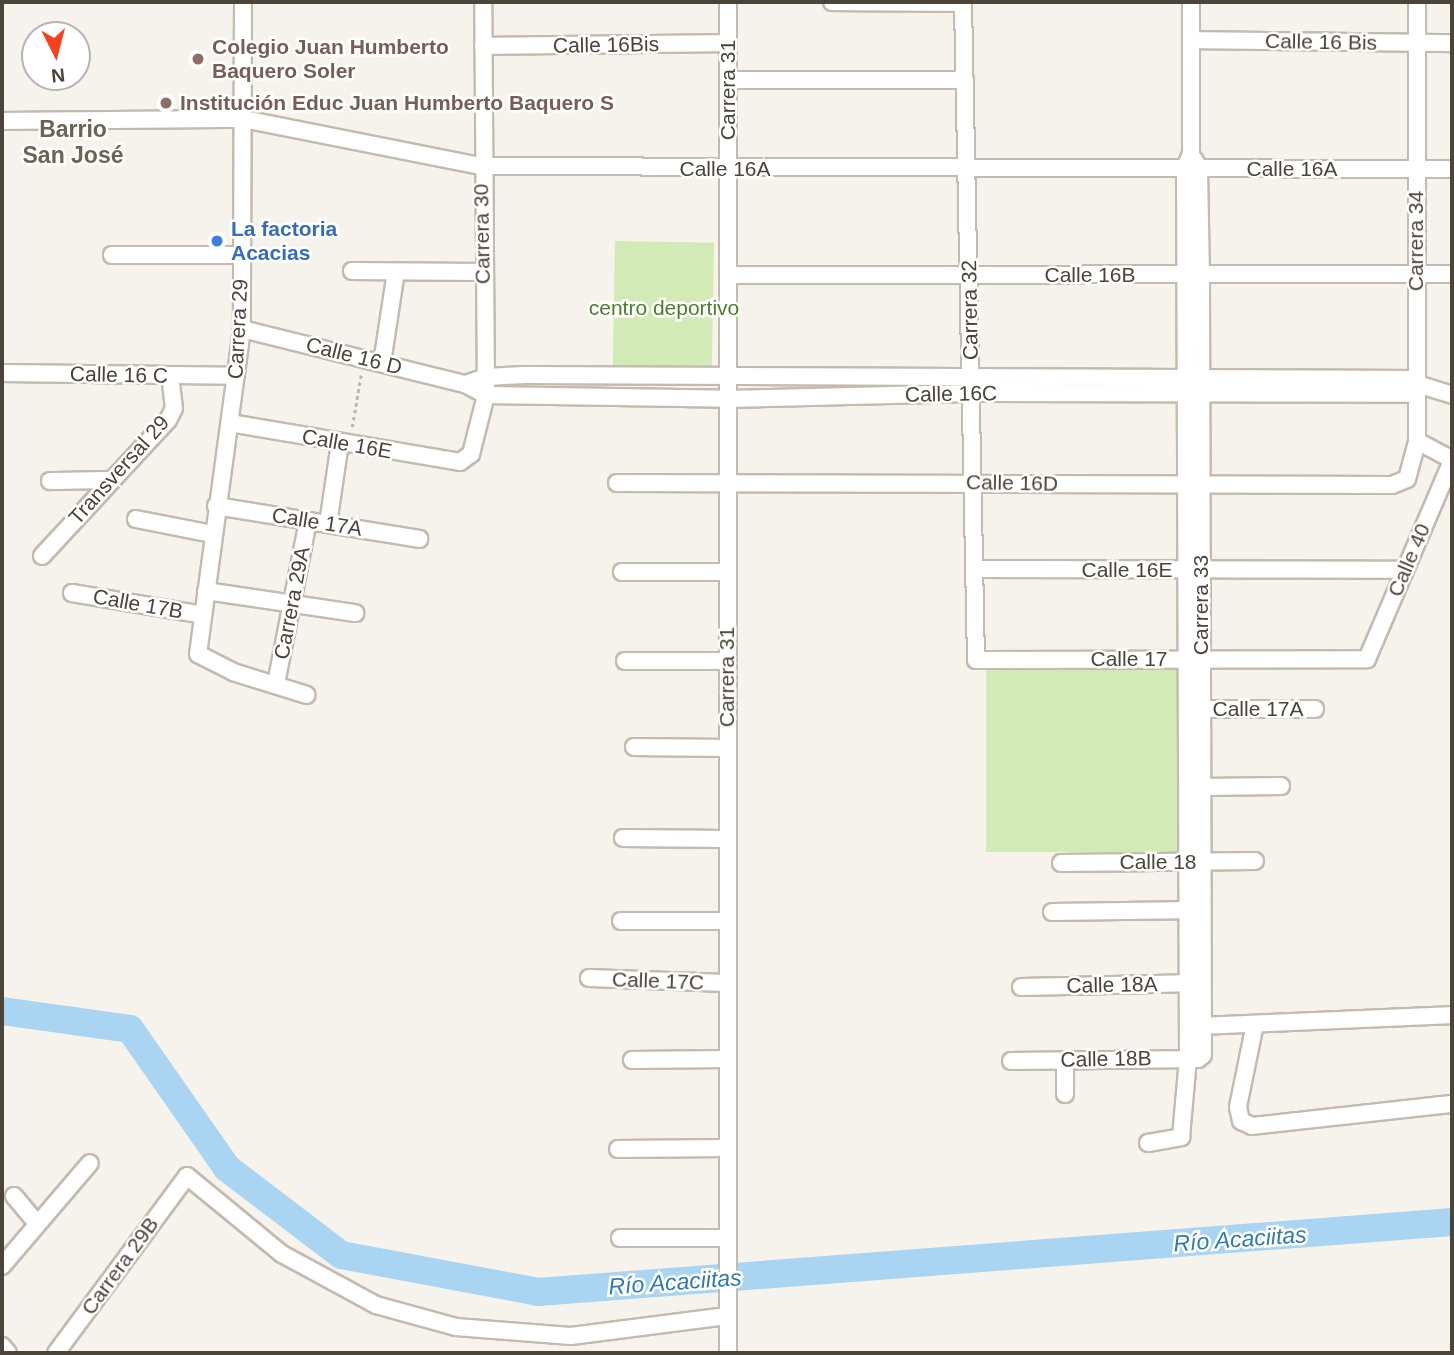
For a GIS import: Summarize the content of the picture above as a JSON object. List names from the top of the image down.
{
  "streets": {
    "street": [
      "Calle 16 Bis",
      "Calle 16Bis",
      "Carrera 31",
      "Calle 16A",
      "Carrera 30",
      "Carrera 34",
      "Calle 16B",
      "Carrera 32",
      "Carrera 29",
      "Calle 16 D",
      "Calle 16 C",
      "Calle 16C",
      "Calle 16E",
      "Transversal 29",
      "Calle 16D",
      "Calle 17A",
      "Calle 40",
      "Carrera 29A",
      "Calle 17B",
      "Carrera 33",
      "Calle 17",
      "Calle 18",
      "Calle 17C",
      "Calle 18A",
      "Calle 18B",
      "Carrera 29B"
    ]
  },
  "crossings": [
    ["Calle 16 Bis", "Carrera 34"],
    ["Calle 16 Bis", "Carrera 33"],
    ["Calle 16Bis", "Carrera 31"],
    ["Calle 16Bis", "Carrera 30"],
    ["Carrera 31", "Calle 16A"],
    ["Carrera 31", "Calle 16B"],
    ["Carrera 31", "Calle 16C"],
    ["Carrera 31", "Calle 16D"],
    ["Carrera 31", "Calle 17C"],
    ["Carrera 31", "Carrera 29B"],
    ["Calle 16A", "Carrera 30"],
    ["Calle 16A", "Carrera 34"],
    ["Calle 16A", "Carrera 32"],
    ["Calle 16A", "Carrera 29"],
    ["Calle 16A", "Carrera 33"],
    ["Carrera 30", "Calle 16 D"],
    ["Carrera 30", "Calle 16C"],
    ["Carrera 30", "Calle 16E"],
    ["Carrera 34", "Calle 16B"],
    ["Carrera 34", "Calle 16C"],
    ["Carrera 34", "Calle 16D"],
    ["Calle 16B", "Carrera 32"],
    ["Calle 16B", "Carrera 33"],
    ["Carrera 32", "Calle 16C"],
    ["Carrera 32", "Calle 16E"],
    ["Carrera 32", "Calle 16D"],
    ["Carrera 32", "Calle 17"],
    ["Carrera 29", "Calle 16 D"],
    ["Carrera 29", "Calle 16 C"],
    ["Carrera 29", "Calle 16E"],
    ["Carrera 29", "Calle 17A"],
    ["Carrera 29", "Carrera 29A"],
    ["Carrera 29", "Calle 17B"],
    ["Calle 16 D", "Calle 16C"],
    ["Calle 16 C", "Transversal 29"],
    ["Calle 16C", "Carrera 33"],
    ["Calle 16E", "Calle 40"],
    ["Calle 16E", "Carrera 29A"],
    ["Calle 16E", "Carrera 33"],
    ["Calle 16D", "Carrera 33"],
    ["Calle 17A", "Carrera 29A"],
    ["Calle 17A", "Carrera 33"],
    ["Calle 40", "Calle 17"],
    ["Carrera 29A", "Calle 17B"],
    ["Carrera 33", "Calle 17"],
    ["Carrera 33", "Calle 18"],
    ["Carrera 33", "Calle 18A"],
    ["Carrera 33", "Calle 18B"]
  ],
  "districts": ["Barrio San José"],
  "water": ["Río Acaciitas"],
  "parks": ["centro deportivo"],
  "places": ["Colegio Juan Humberto Baquero Soler", "Institución Educ Juan Humberto Baquero S", "La factoria Acacias"],
  "north": "bottom"
}
